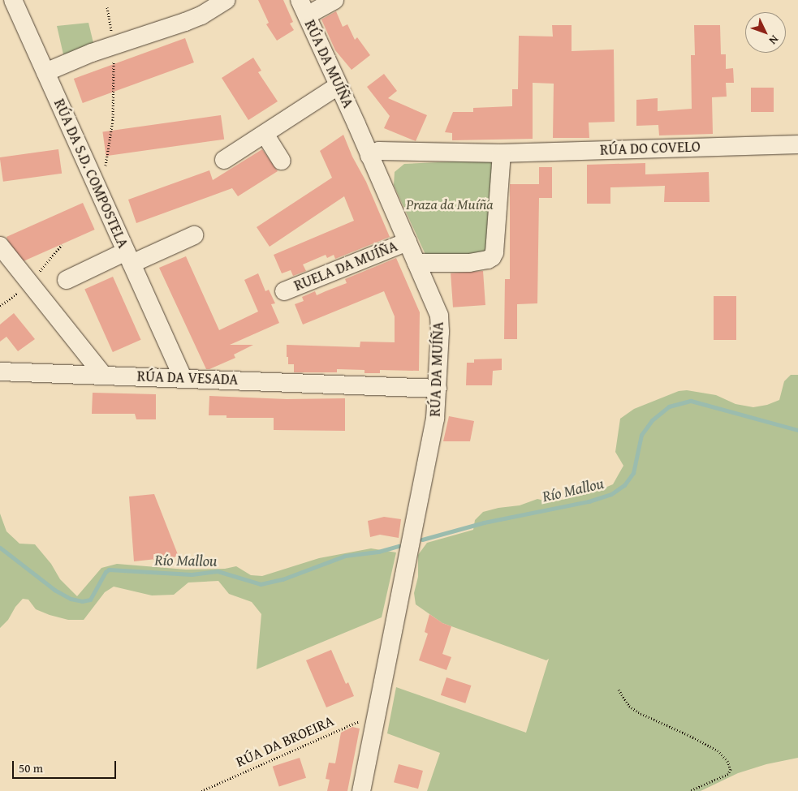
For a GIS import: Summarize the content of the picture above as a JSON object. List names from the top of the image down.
{
  "streets": {
    "street": [
      "RÚA DA MUÍÑA",
      "RÚA DO COVELO",
      "RÚA DA S.D. COMPOSTELA",
      "RUELA DA MUÍÑA",
      "RÚA DA VESADA"
    ],
    "path": ["RÚA DA BROEIRA"]
  },
  "crossings": [
    ["RÚA DA MUÍÑA", "RÚA DO COVELO"],
    ["RÚA DA MUÍÑA", "RUELA DA MUÍÑA"],
    ["RÚA DA MUÍÑA", "RÚA DA VESADA"],
    ["RÚA DA MUÍÑA", "RÚA DA BROEIRA"],
    ["RÚA DA S.D. COMPOSTELA", "RÚA DA VESADA"]
  ],
  "water": ["Río Mallou"],
  "parks": ["Praza da Muíña"],
  "scale_bar": "50 m",
  "north": "bottom right"
}
